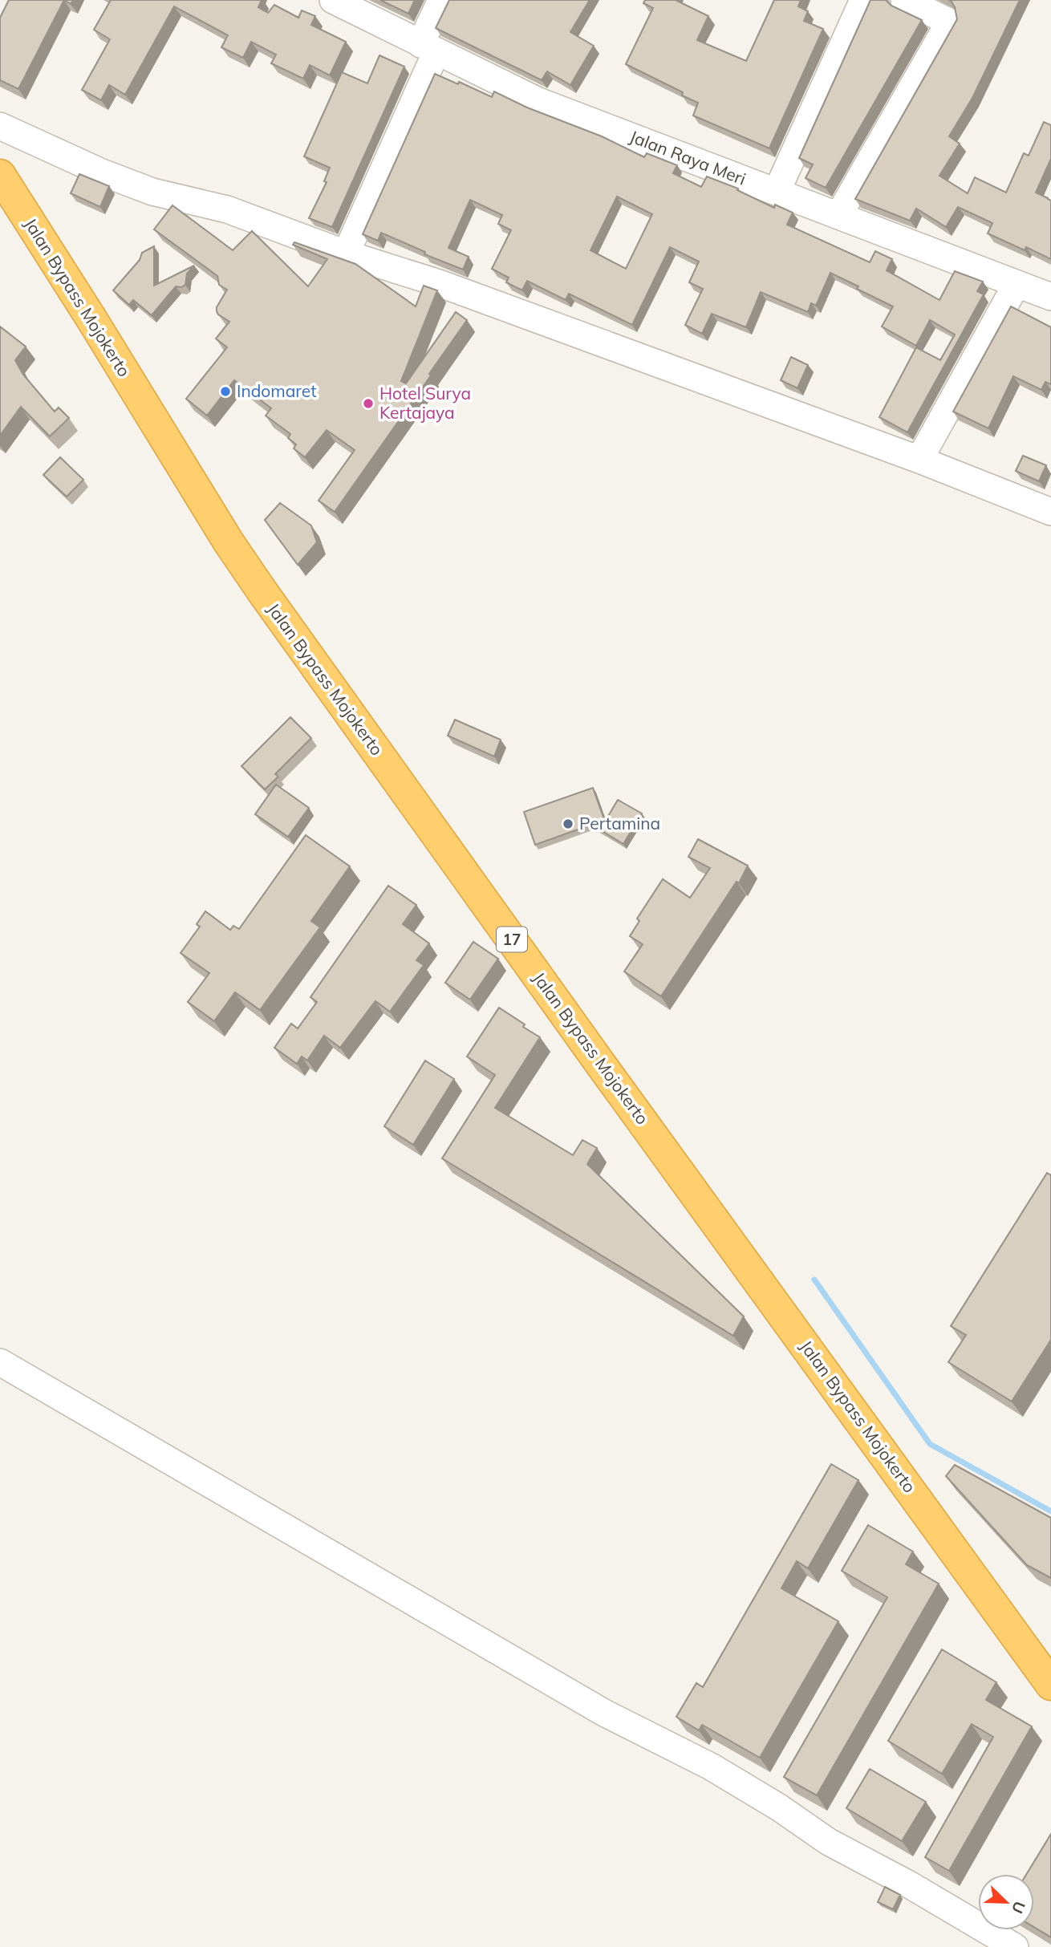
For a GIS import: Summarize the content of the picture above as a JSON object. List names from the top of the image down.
{
  "streets": {
    "highway": ["Jalan Bypass Mojokerto", "17"],
    "street": ["Jalan Raya Meri"]
  },
  "places": ["Indomaret", "Hotel Surya Kertajaya", "Pertamina"],
  "north": "bottom right"
}
